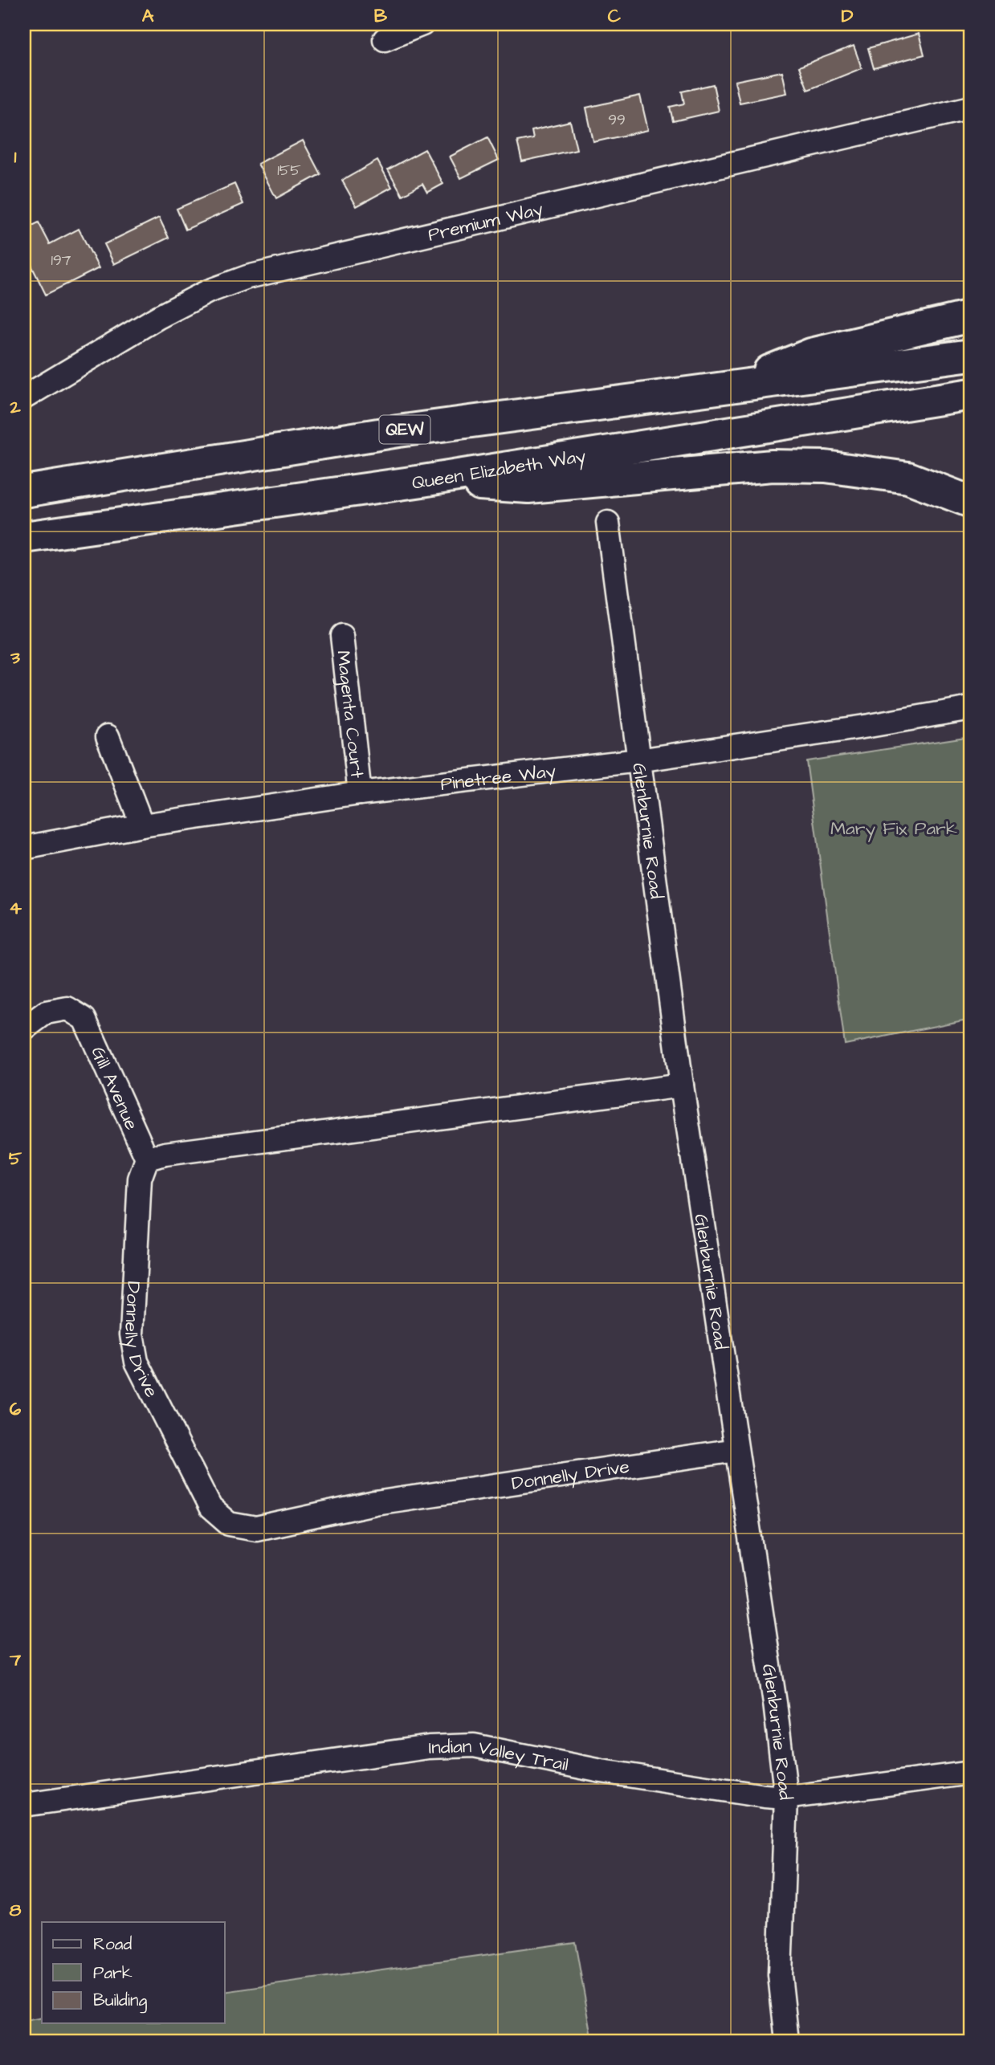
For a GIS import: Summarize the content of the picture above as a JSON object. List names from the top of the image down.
{
  "streets": {
    "highway": ["QEW", "Queen Elizabeth Way"],
    "street": [
      "Premium Way",
      "Magenta Court",
      "Pinetree Way",
      "Glenburnie Road",
      "Gill Avenue",
      "Donnelly Drive",
      "Indian Valley Trail"
    ]
  },
  "crossings": [
    ["Magenta Court", "Pinetree Way"],
    ["Pinetree Way", "Glenburnie Road"],
    ["Glenburnie Road", "Donnelly Drive"],
    ["Glenburnie Road", "Indian Valley Trail"],
    ["Gill Avenue", "Donnelly Drive"]
  ],
  "parks": ["Mary Fix Park"],
  "house_numbers": ["99", "155", "197"],
  "legend": ["Road", "Park", "Building"],
  "grid": {
    "columns": [
      "A",
      "B",
      "C",
      "D"
    ],
    "rows": [
      "1",
      "2",
      "3",
      "4",
      "5",
      "6",
      "7",
      "8"
    ]
  }
}
